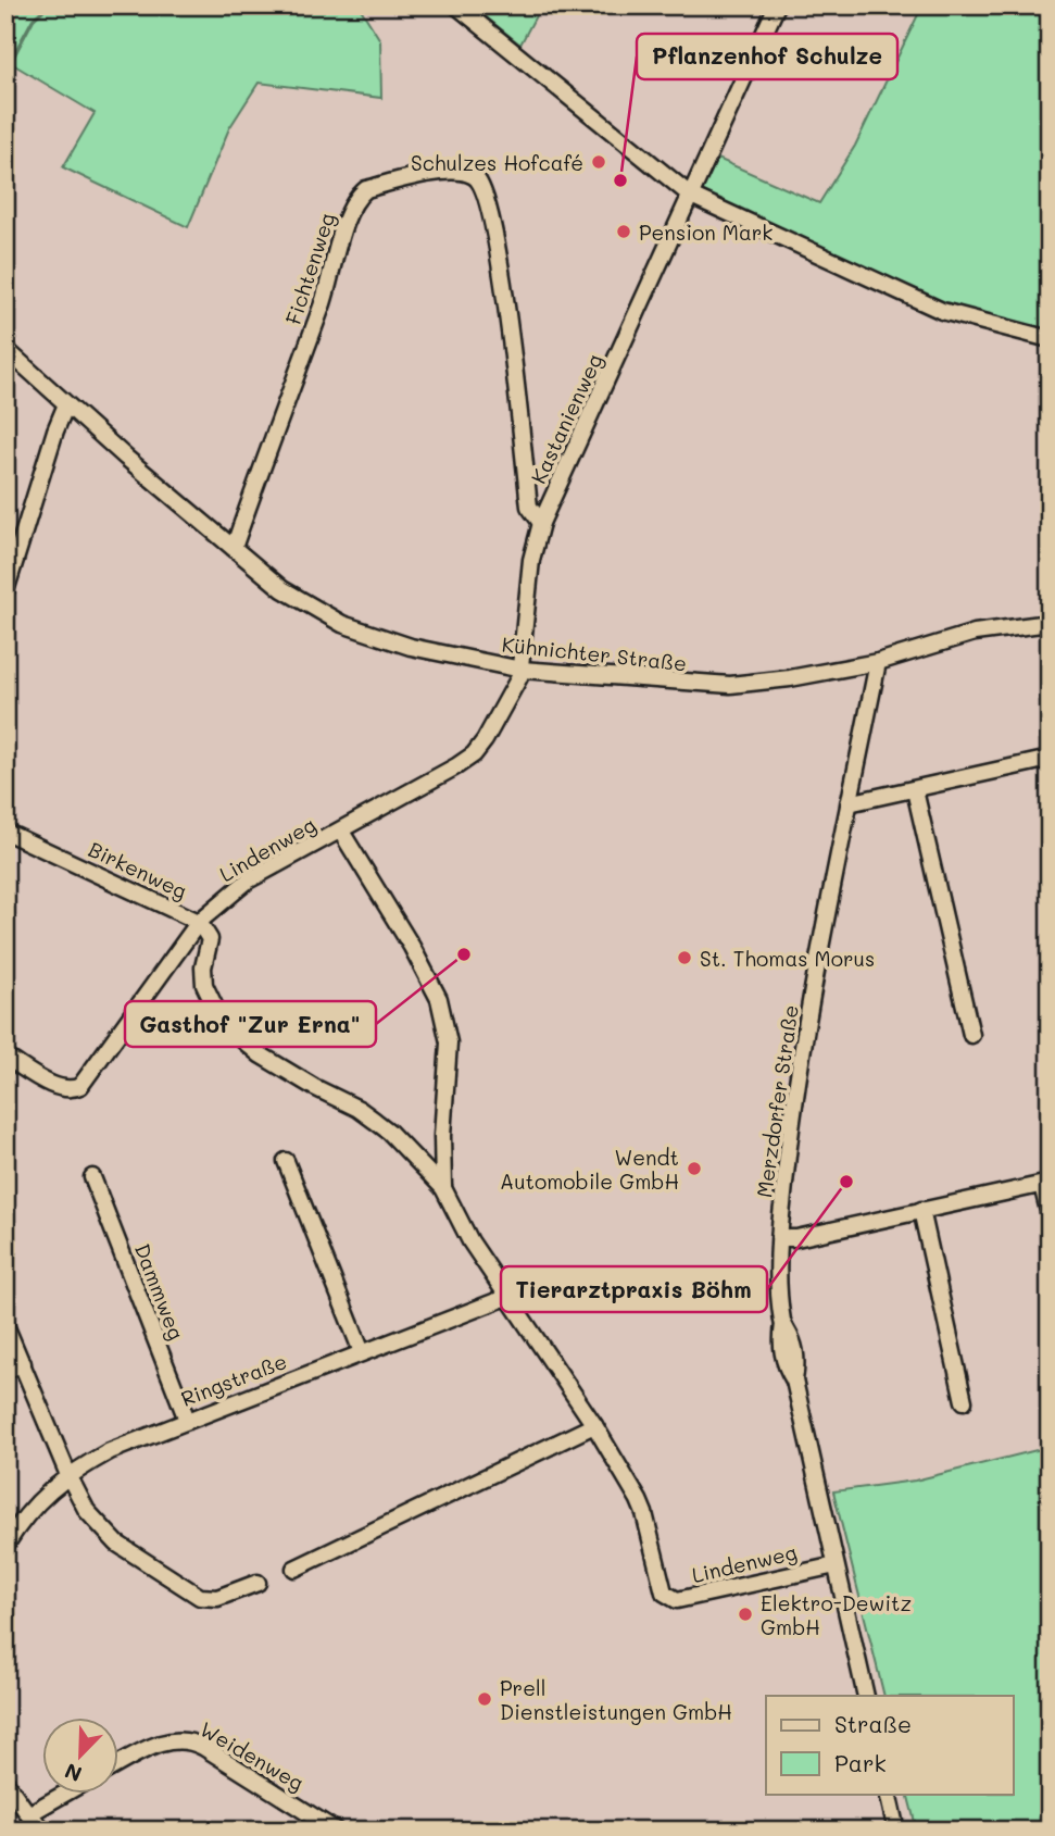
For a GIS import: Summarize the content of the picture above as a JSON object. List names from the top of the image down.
{
  "streets": {
    "street": [
      "Fichtenweg",
      "Kastanienweg",
      "Kühnichter Straße",
      "Lindenweg",
      "Birkenweg",
      "Merzdorfer Straße",
      "Dammweg",
      "Ringstraße",
      "Weidenweg"
    ]
  },
  "crossings": [
    ["Fichtenweg", "Kastanienweg"],
    ["Fichtenweg", "Kühnichter Straße"],
    ["Kastanienweg", "Kühnichter Straße"],
    ["Kastanienweg", "Lindenweg"],
    ["Kühnichter Straße", "Lindenweg"],
    ["Kühnichter Straße", "Merzdorfer Straße"],
    ["Lindenweg", "Birkenweg"],
    ["Lindenweg", "Merzdorfer Straße"],
    ["Lindenweg", "Ringstraße"],
    ["Dammweg", "Ringstraße"]
  ],
  "places": [
    "Schulzes Hofcafé",
    "Pflanzenhof Schulze",
    "Pension Mark",
    "Gasthof \"Zur Erna\"",
    "St. Thomas Morus",
    "Wendt Automobile GmbH",
    "Tierarztpraxis Böhm",
    "Elektro-Dewitz GmbH",
    "Prell Dienstleistungen GmbH"
  ],
  "legend": ["Straße", "Park"],
  "north": "bottom left"
}
